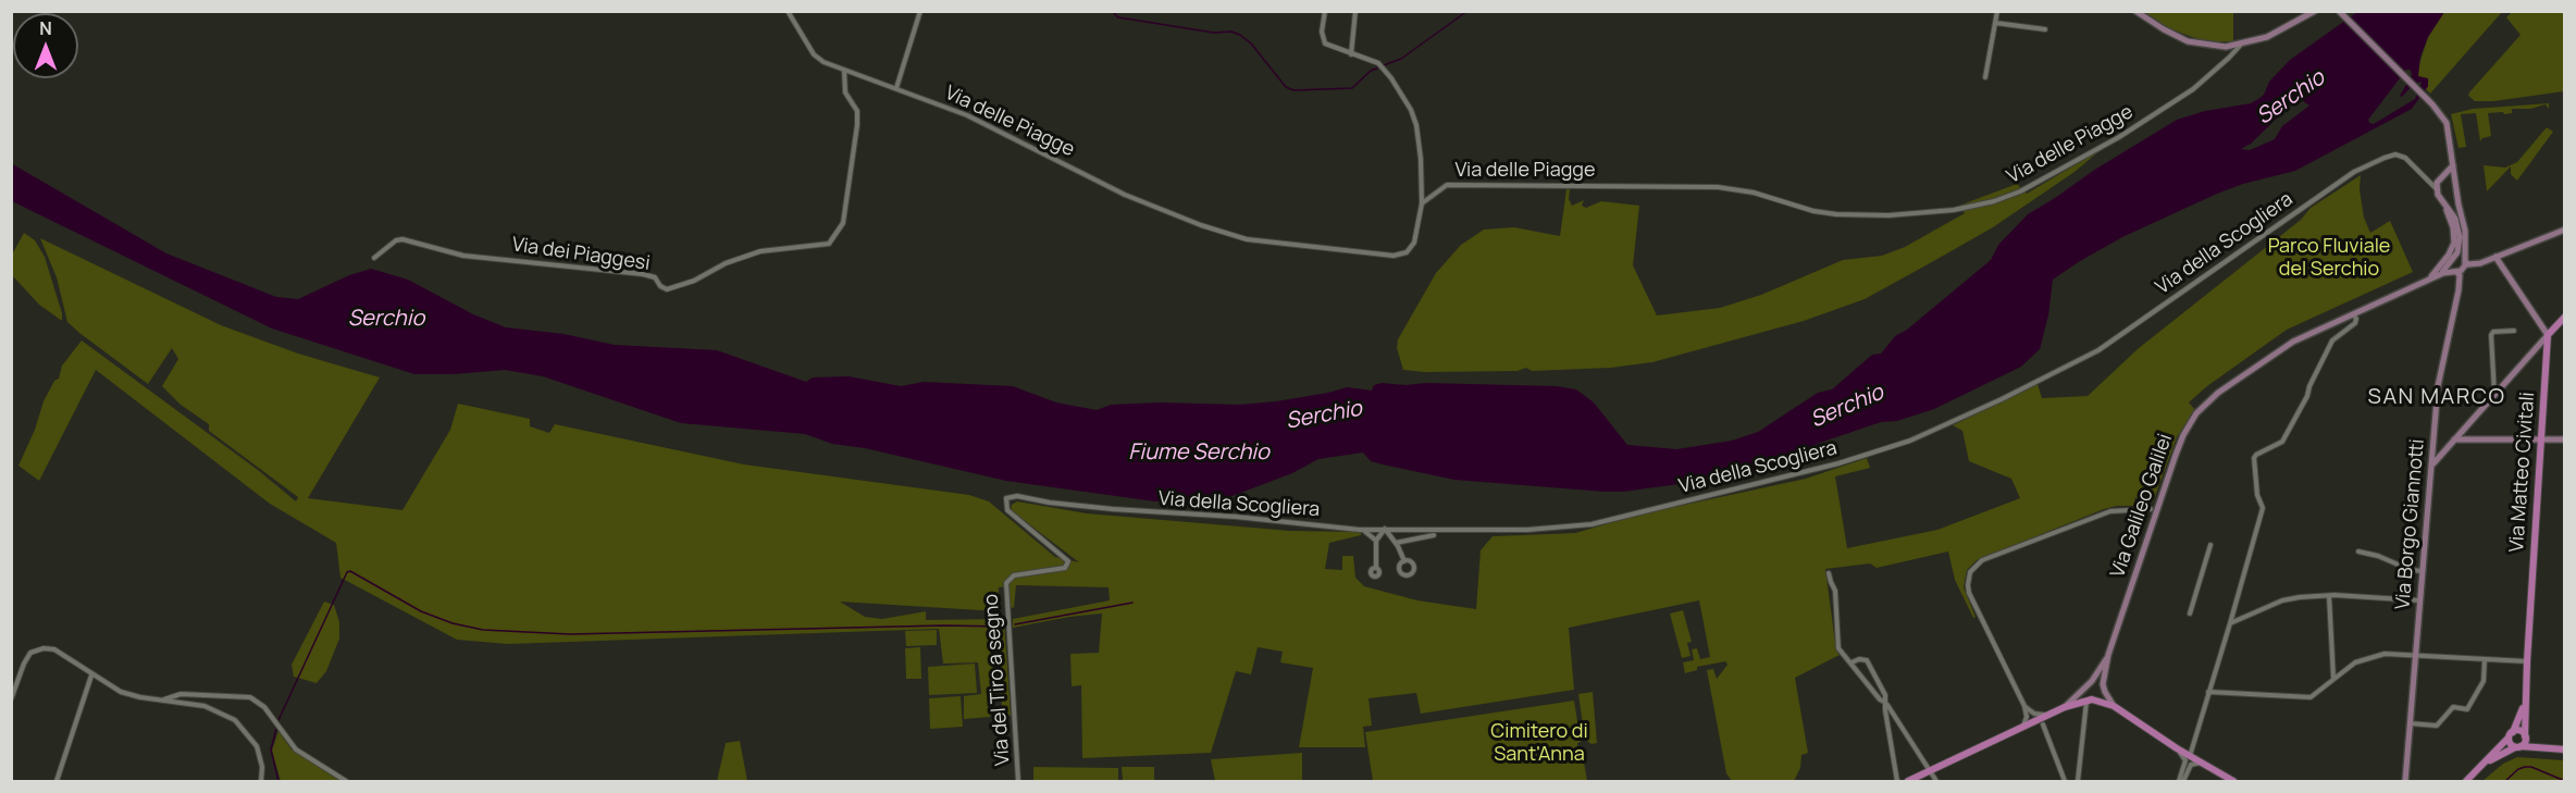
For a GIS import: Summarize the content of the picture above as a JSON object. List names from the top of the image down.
{
  "streets": {
    "main road": ["Via Matteo Civitali", "Via Galileo Galilei", "Via Borgo Giannotti"],
    "street": [
      "Via delle Piagge",
      "Via della Scogliera",
      "Via dei Piaggesi",
      "Via del Tiro a segno"
    ]
  },
  "crossings": [
    ["Via delle Piagge", "Via dei Piaggesi"],
    ["Via della Scogliera", "Via del Tiro a segno"],
    ["Via Galileo Galilei", "Via Borgo Giannotti"]
  ],
  "districts": ["SAN MARCO"],
  "water": ["Serchio", "Fiume Serchio"],
  "parks": ["Parco Fluviale del Serchio", "Cimitero di Sant'Anna"],
  "north": "top"
}
